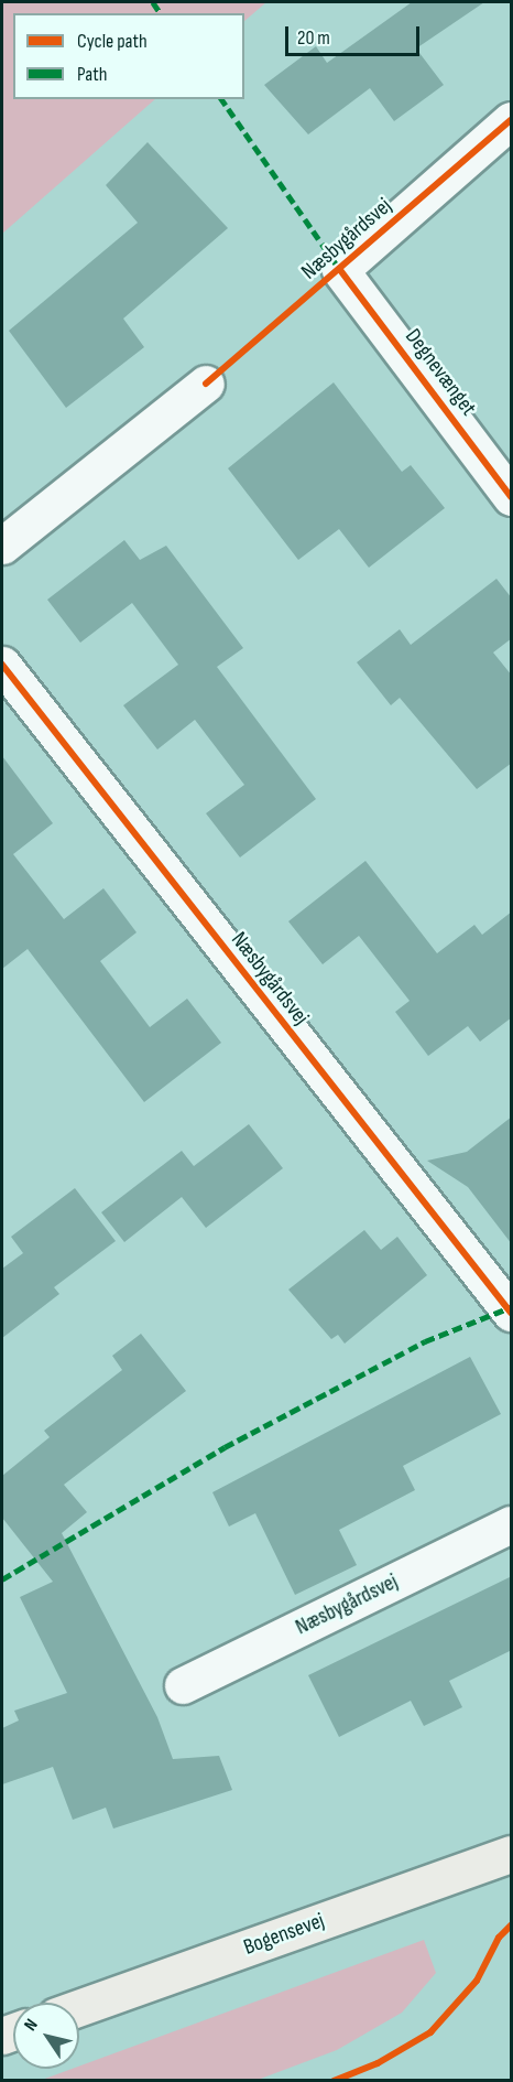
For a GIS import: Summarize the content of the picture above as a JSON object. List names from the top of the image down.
{
  "streets": {
    "main road": ["Bogensevej"],
    "street": ["Næsbygårdsvej", "Degnevænget"]
  },
  "crossings": [
    ["Næsbygårdsvej", "Degnevænget"]
  ],
  "legend": ["Cycle path", "Path"],
  "scale_bar": "20 m",
  "north": "top left"
}
